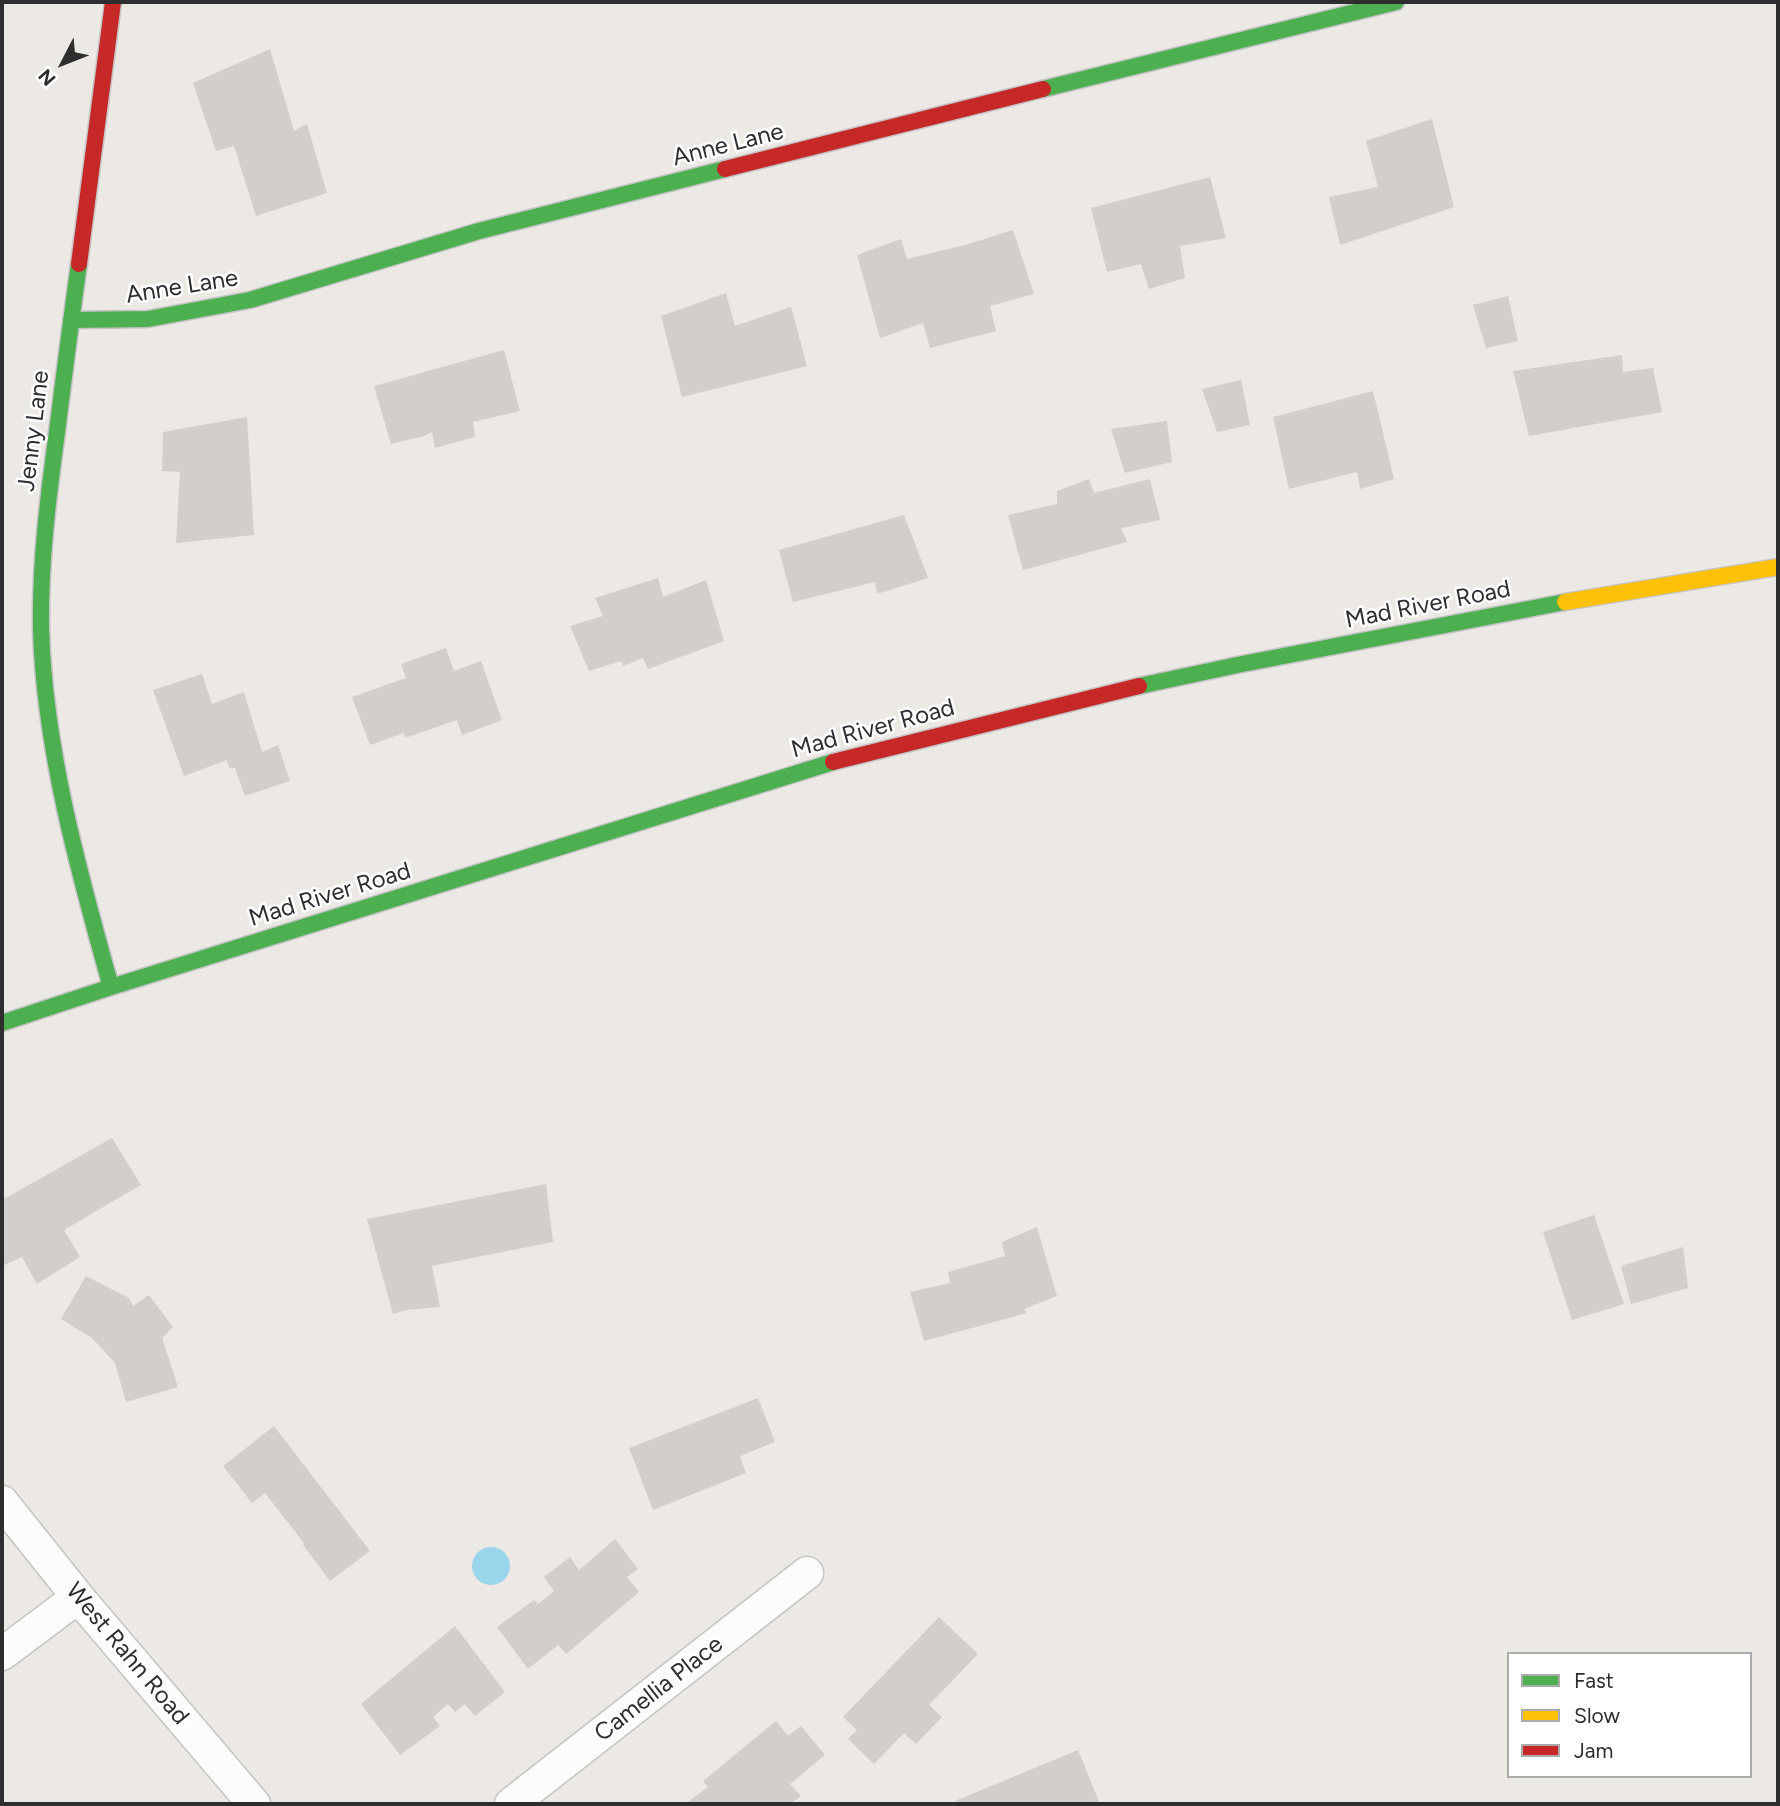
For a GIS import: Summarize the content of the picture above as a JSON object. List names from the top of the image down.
{
  "streets": {
    "street": [
      "Anne Lane",
      "Jenny Lane",
      "Mad River Road",
      "West Rahn Road",
      "Camellia Place"
    ]
  },
  "crossings": [
    ["Anne Lane", "Jenny Lane"],
    ["Jenny Lane", "Mad River Road"]
  ],
  "legend": ["Fast", "Slow", "Jam"],
  "north": "bottom left"
}
